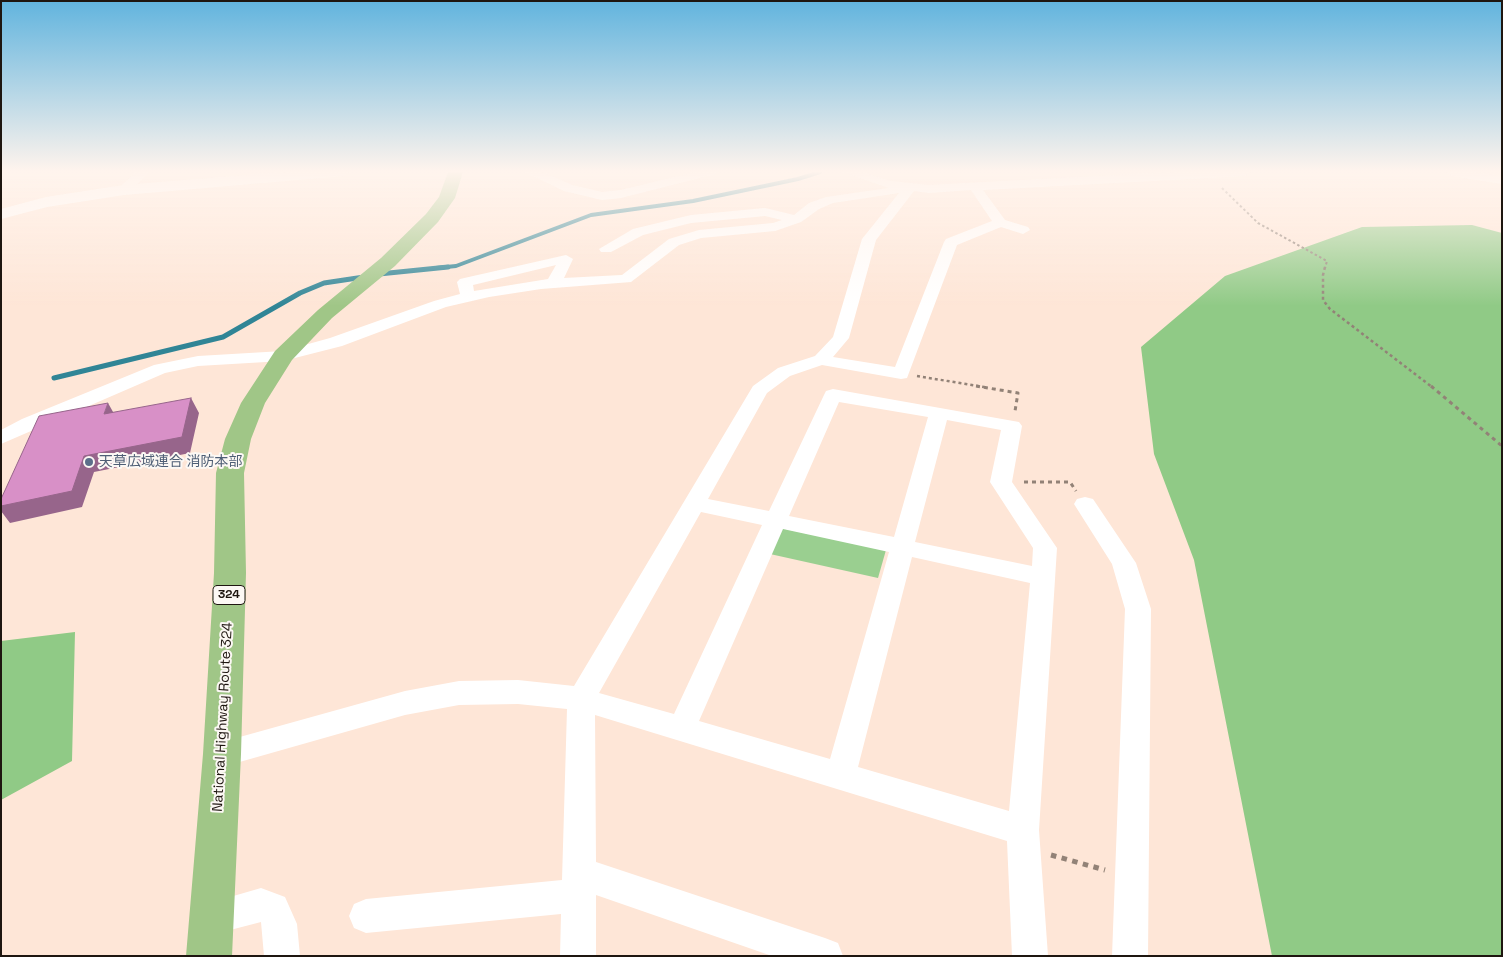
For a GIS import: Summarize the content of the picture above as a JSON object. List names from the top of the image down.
{
  "streets": {
    "highway": ["324", "National Highway Route 324"]
  },
  "places": ["天草広域連合 消防本部"]
}
